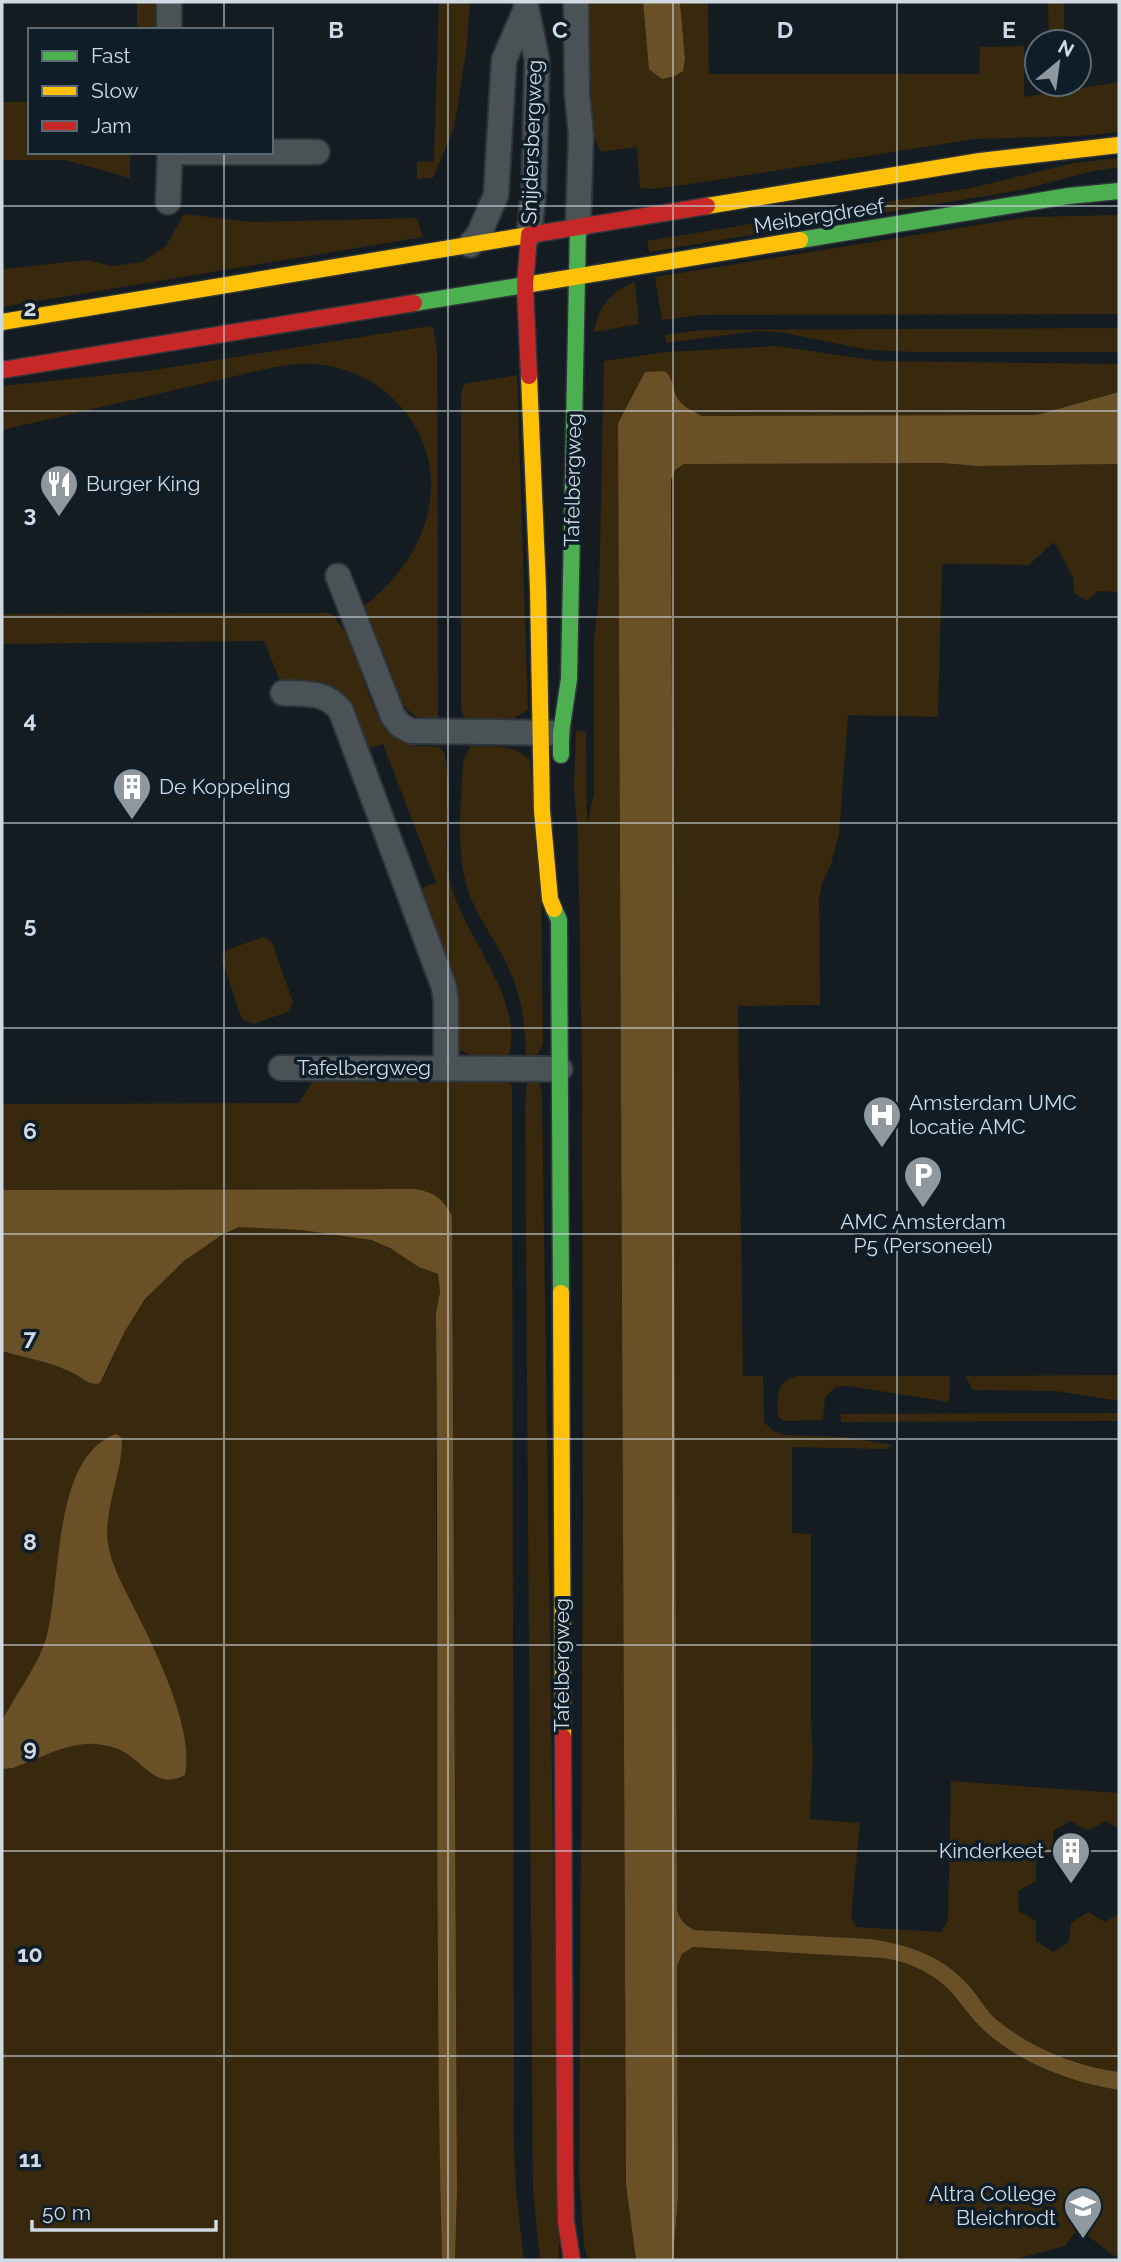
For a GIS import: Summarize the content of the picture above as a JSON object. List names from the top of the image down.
{
  "streets": {
    "main road": ["Meibergdreef", "Tafelbergweg"],
    "street": ["Snijdersbergweg"]
  },
  "crossings": [
    ["Snijdersbergweg", "Meibergdreef"],
    ["Snijdersbergweg", "Tafelbergweg"],
    ["Meibergdreef", "Tafelbergweg"]
  ],
  "places": {
    "restaurant": ["Burger King"],
    "building": ["De Koppeling", "Kinderkeet"],
    "hospital": ["Amsterdam UMC locatie AMC"],
    "parking": ["AMC Amsterdam P5 (Personeel)"],
    "school or university": ["Altra College Bleichrodt"]
  },
  "legend": ["Fast", "Slow", "Jam"],
  "scale_bar": "50 m",
  "north": "top right",
  "grid": {
    "columns": [
      "B",
      "C",
      "D",
      "E"
    ],
    "rows": [
      "2",
      "3",
      "4",
      "5",
      "6",
      "7",
      "8",
      "9",
      "10",
      "11"
    ]
  }
}
